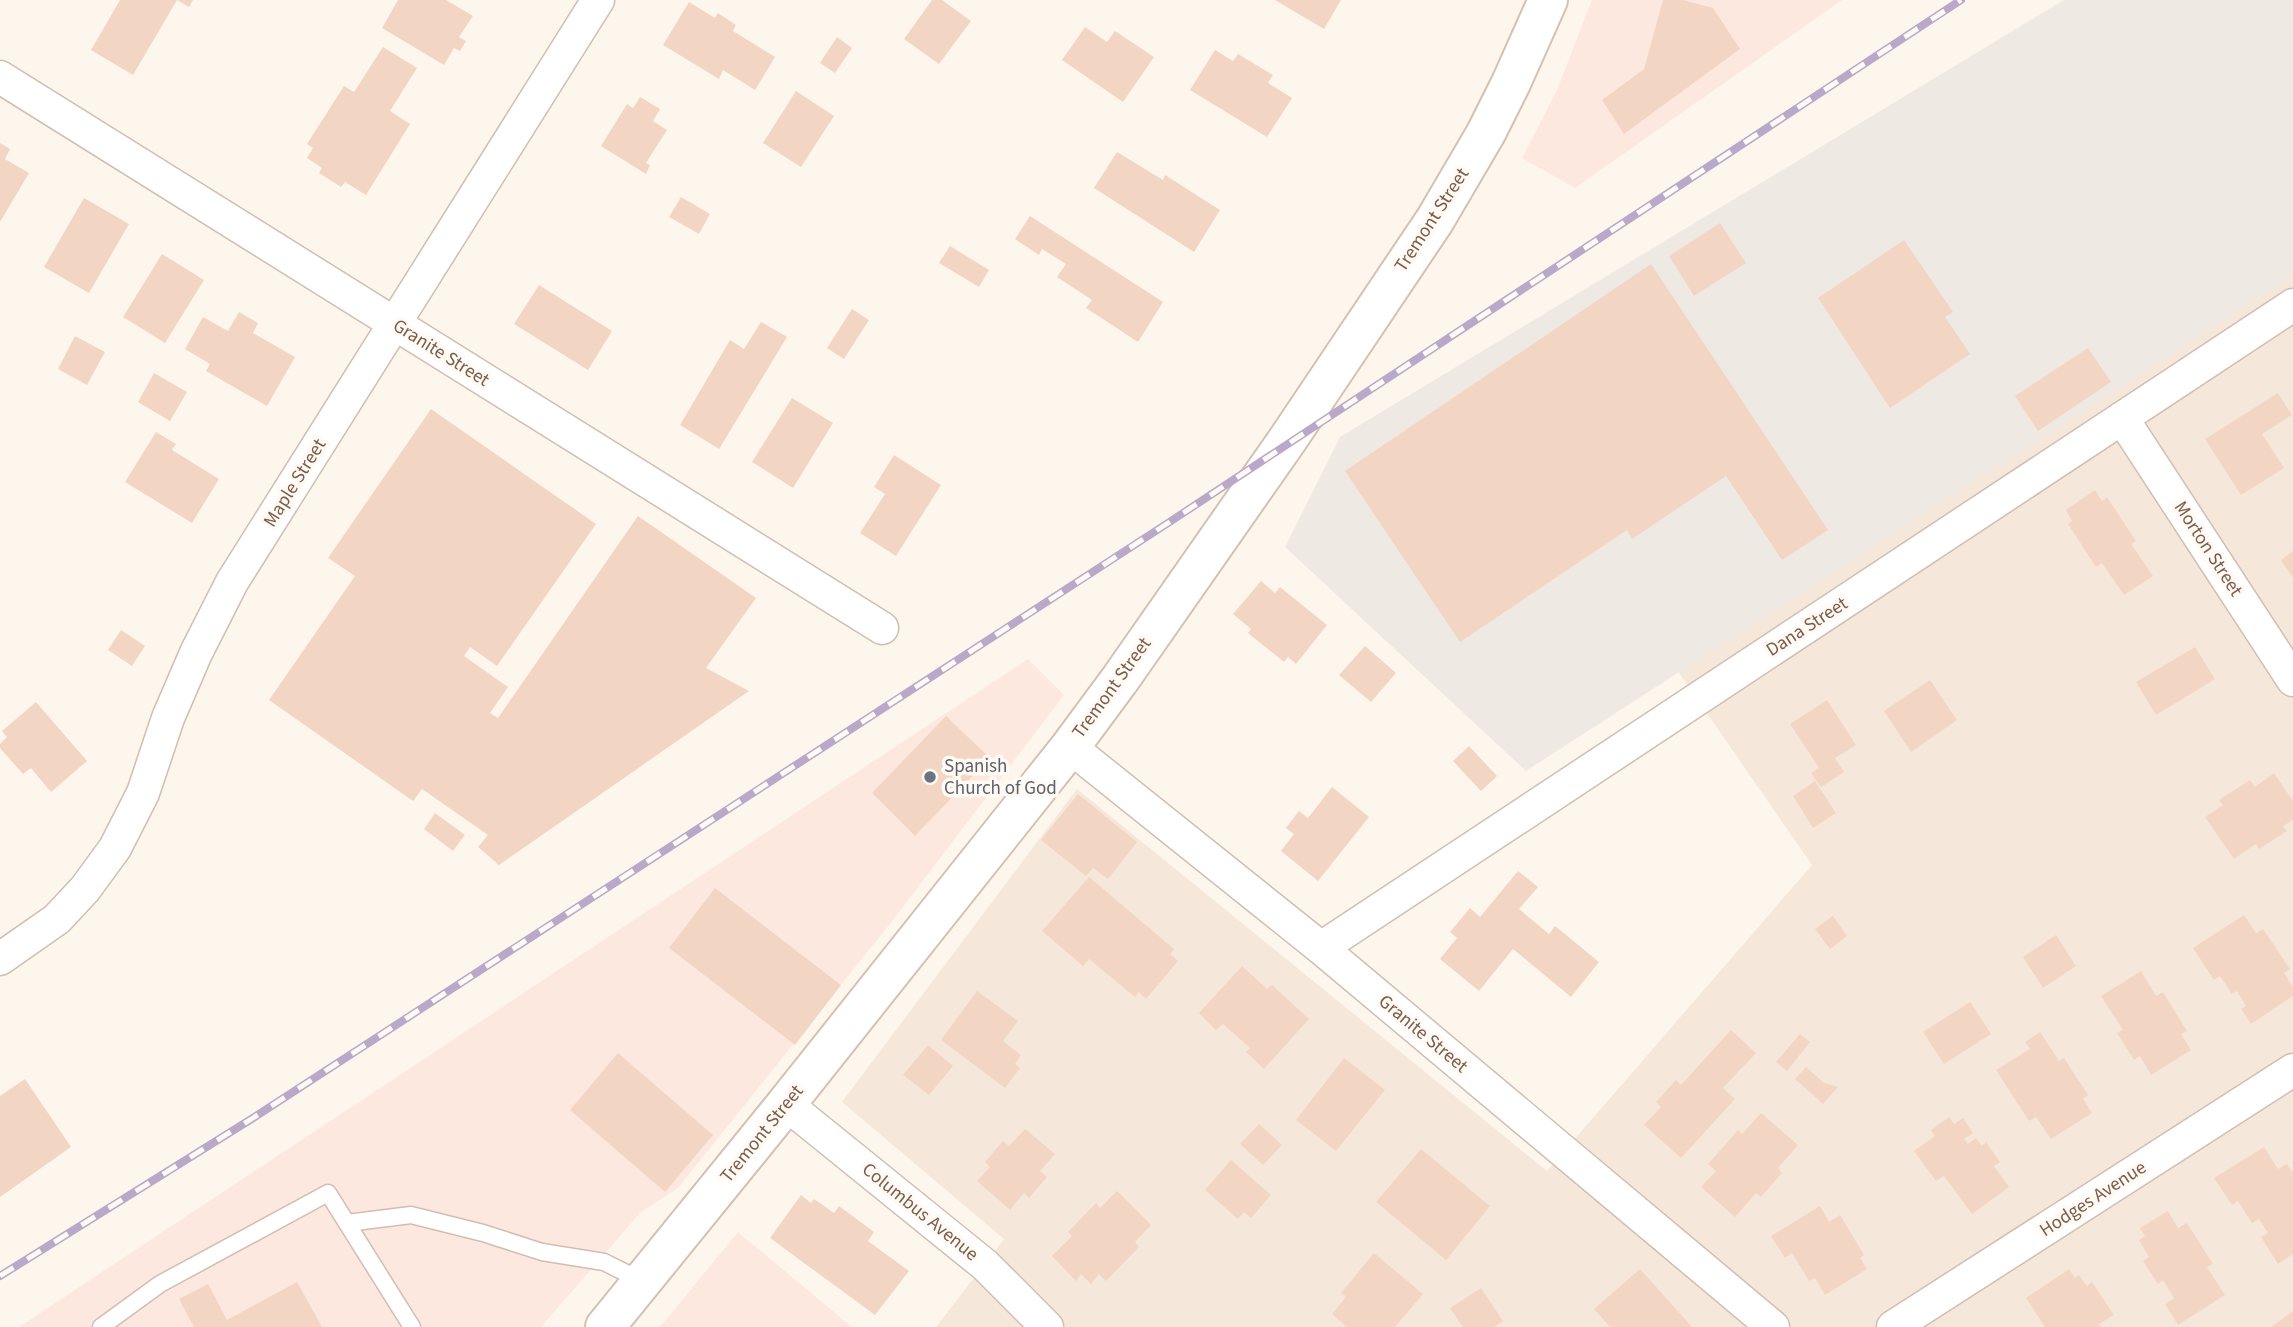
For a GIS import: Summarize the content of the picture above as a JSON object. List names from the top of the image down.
{
  "streets": {
    "main road": ["Tremont Street"],
    "street": [
      "Granite Street",
      "Maple Street",
      "Morton Street",
      "Dana Street",
      "Hodges Avenue",
      "Columbus Avenue"
    ]
  },
  "crossings": [
    ["Tremont Street", "Granite Street"],
    ["Tremont Street", "Columbus Avenue"],
    ["Granite Street", "Maple Street"],
    ["Granite Street", "Dana Street"],
    ["Morton Street", "Dana Street"]
  ],
  "places": ["Spanish Church of God"]
}
